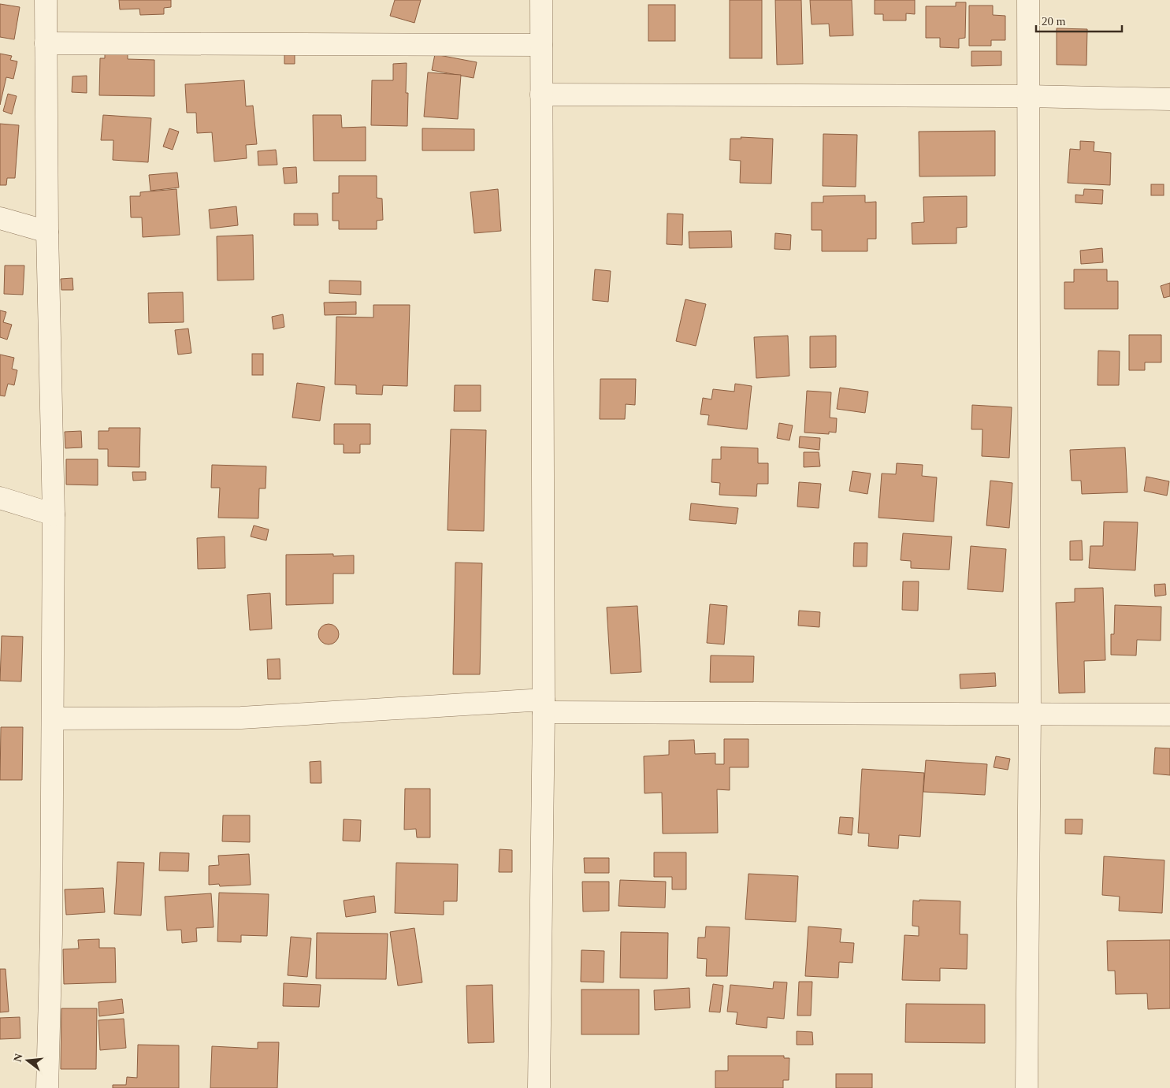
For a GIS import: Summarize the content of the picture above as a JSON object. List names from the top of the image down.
{
  "scale_bar": "20 m",
  "north": "left"
}
